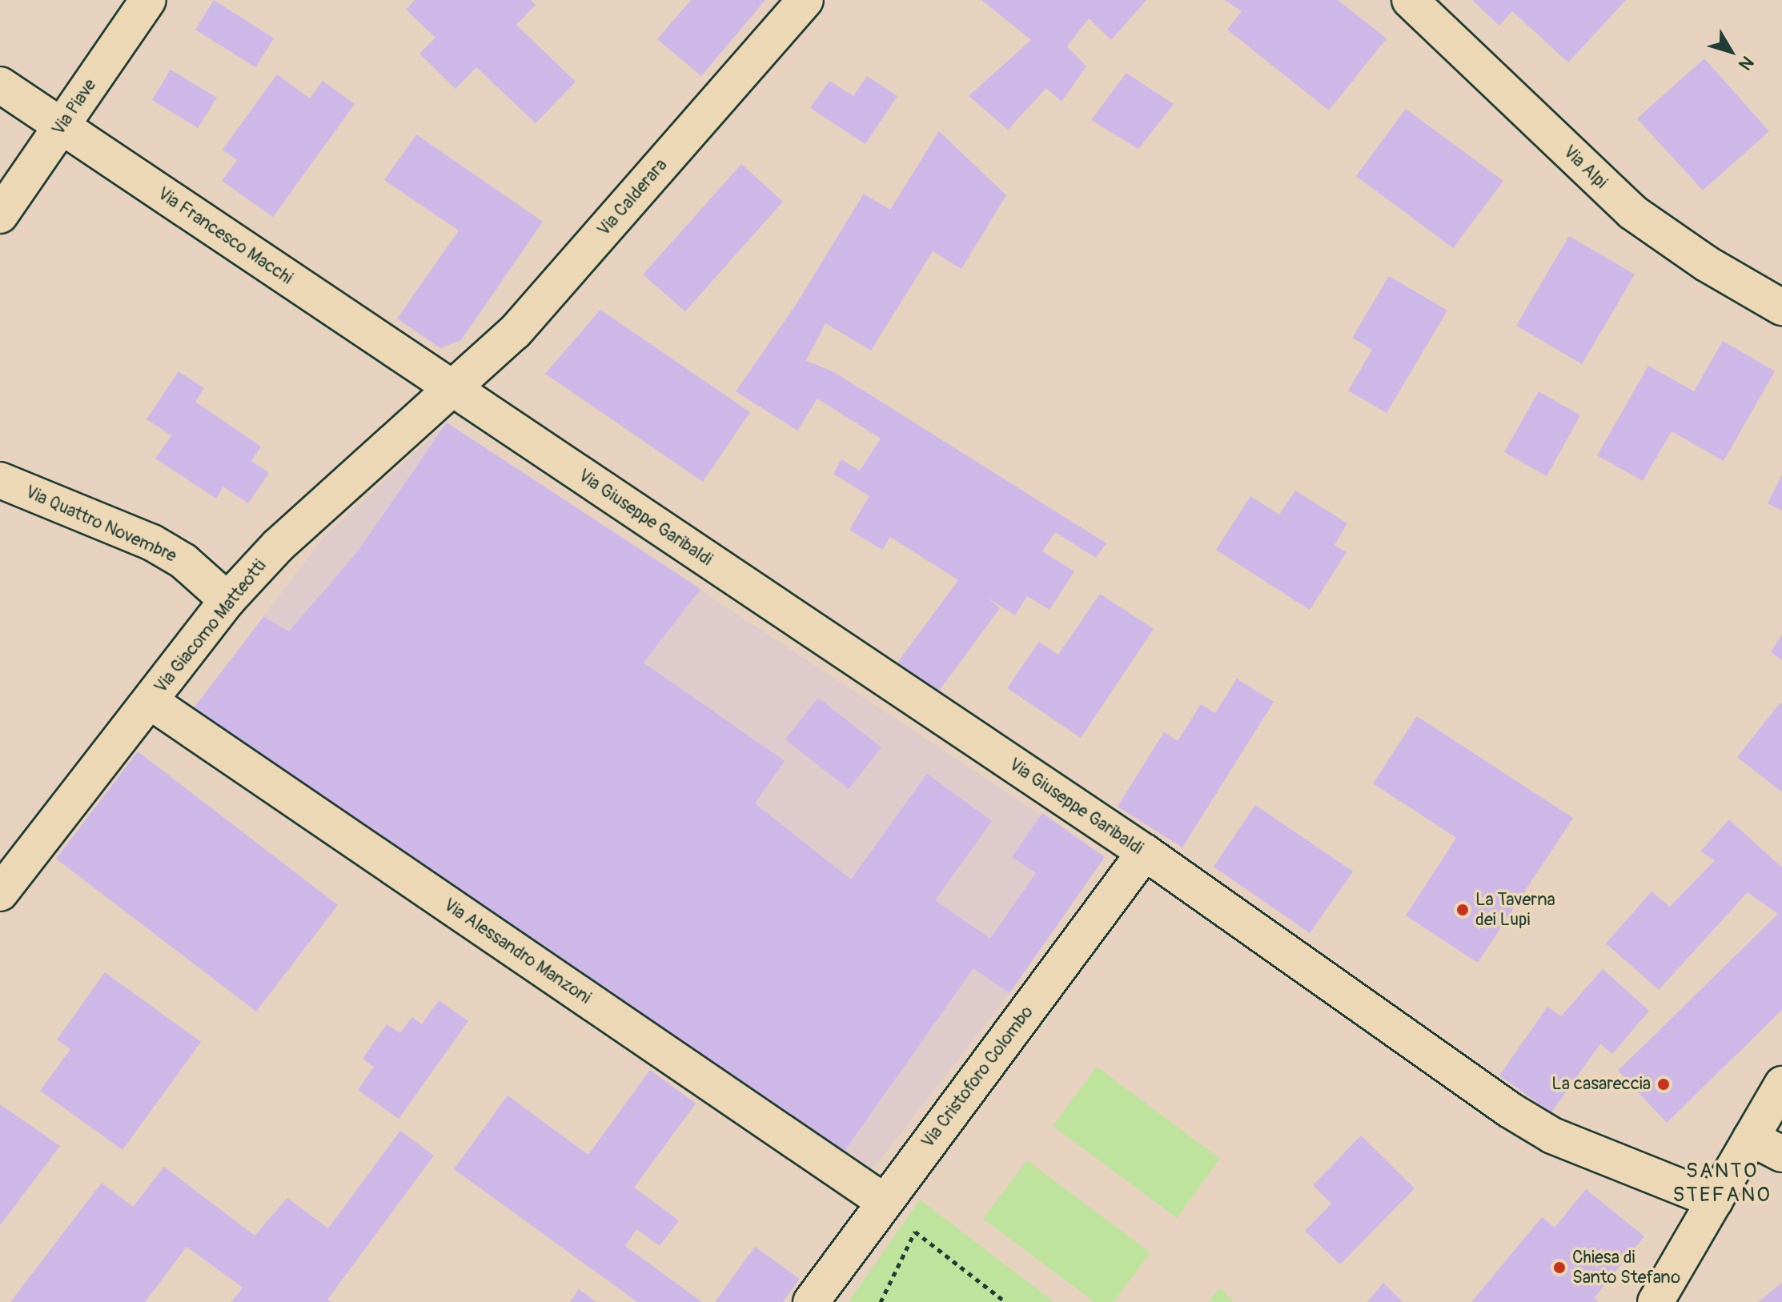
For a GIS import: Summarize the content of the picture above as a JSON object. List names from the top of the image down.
{
  "streets": {
    "street": [
      "Via Piave",
      "Via Alpi",
      "Via Calderara",
      "Via Francesco Macchi",
      "Via Giuseppe Garibaldi",
      "Via Quattro Novembre",
      "Via Giacomo Matteotti",
      "Via Alessandro Manzoni",
      "Via Cristoforo Colombo"
    ]
  },
  "crossings": [
    ["Via Piave", "Via Francesco Macchi"],
    ["Via Calderara", "Via Francesco Macchi"],
    ["Via Calderara", "Via Giuseppe Garibaldi"],
    ["Via Calderara", "Via Giacomo Matteotti"],
    ["Via Francesco Macchi", "Via Giuseppe Garibaldi"],
    ["Via Francesco Macchi", "Via Giacomo Matteotti"],
    ["Via Giuseppe Garibaldi", "Via Giacomo Matteotti"],
    ["Via Giuseppe Garibaldi", "Via Cristoforo Colombo"],
    ["Via Quattro Novembre", "Via Giacomo Matteotti"],
    ["Via Giacomo Matteotti", "Via Alessandro Manzoni"],
    ["Via Alessandro Manzoni", "Via Cristoforo Colombo"]
  ],
  "districts": ["SANTO STEFANO"],
  "places": ["La Taverna dei Lupi", "La casareccia", "Chiesa di Santo Stefano"],
  "north": "bottom right"
}
